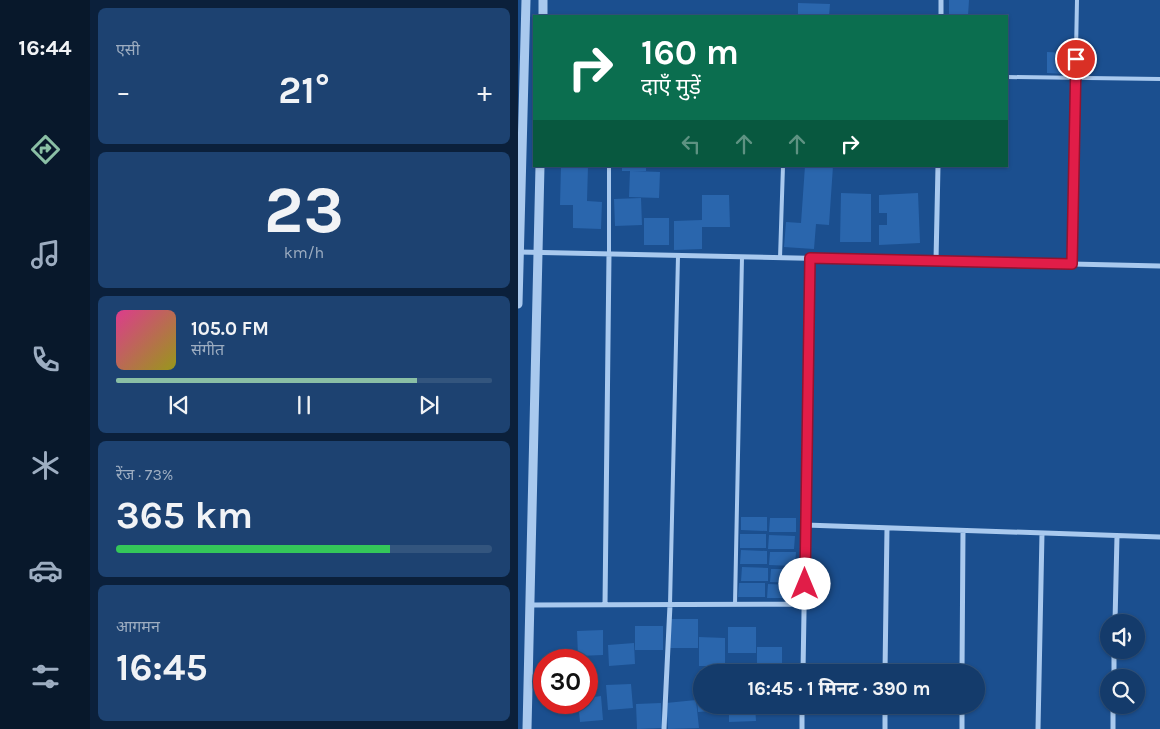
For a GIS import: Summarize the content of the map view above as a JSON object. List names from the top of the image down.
{
  "page": {
    "tabs": "16:44",
    "tile": [
      "एसी",
      ["23", "km/h"],
      ["रेंज · 73%", "365 km"],
      ["आगमन", "16:45"]
    ],
    "turn": ["160 m", "दाएँ मुड़ें"],
    "heat": ["−", "21°", "+"],
    "song": ["105.0 FM", "संगीत"],
    "limit": "30",
    "trip": "16:45 · 1 मिनट · 390 m"
  }
}
